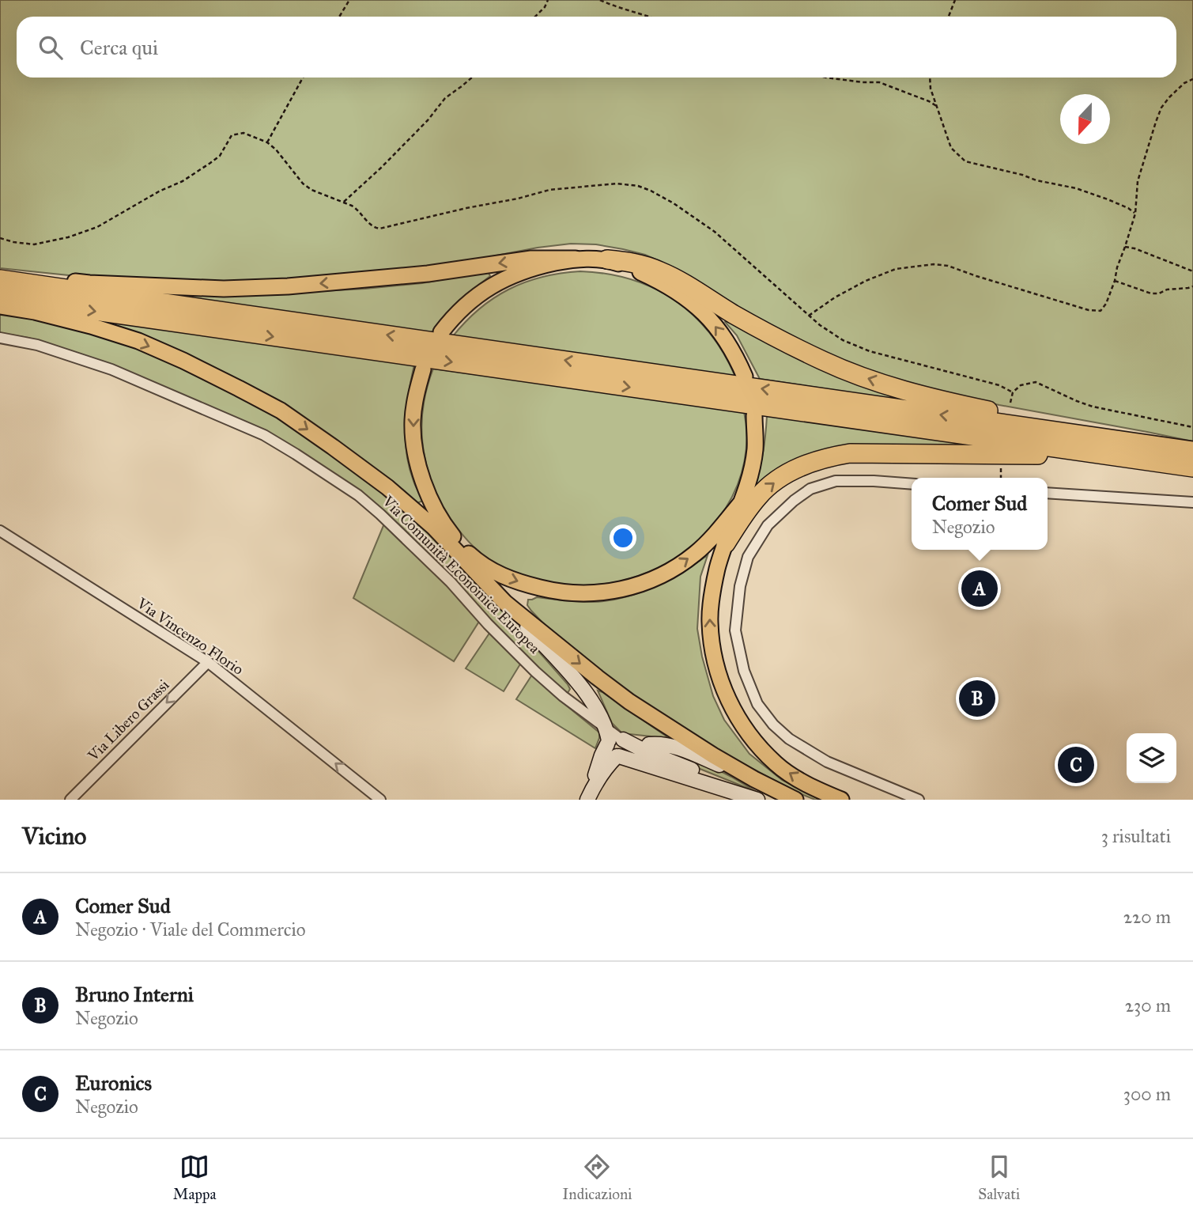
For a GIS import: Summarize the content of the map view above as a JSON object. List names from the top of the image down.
{
  "streets": {
    "street": ["Via Comunità Economica Europea", "Via Vincenzo Florio", "Via Libero Grassi"]
  },
  "crossings": [
    ["Via Vincenzo Florio", "Via Libero Grassi"]
  ],
  "one_way": ["Via Vincenzo Florio", "Via Libero Grassi"],
  "north": "bottom",
  "page": {
    "search": "Cerca qui",
    "popup": ["Comer Sud", "Negozio"],
    "pins": ["A", "B", "C"],
    "heading": ["Vicino", "3 risultati"],
    "list": [
      {
        "mark": "A",
        "name": "Comer Sud",
        "note": "Negozio · Viale del Commercio",
        "value": "220 m"
      },
      {
        "mark": "B",
        "name": "Bruno Interni",
        "note": "Negozio",
        "value": "230 m"
      },
      {
        "mark": "C",
        "name": "Euronics",
        "note": "Negozio",
        "value": "300 m"
      }
    ],
    "nav": ["Mappa", "Indicazioni", "Salvati"]
  }
}
